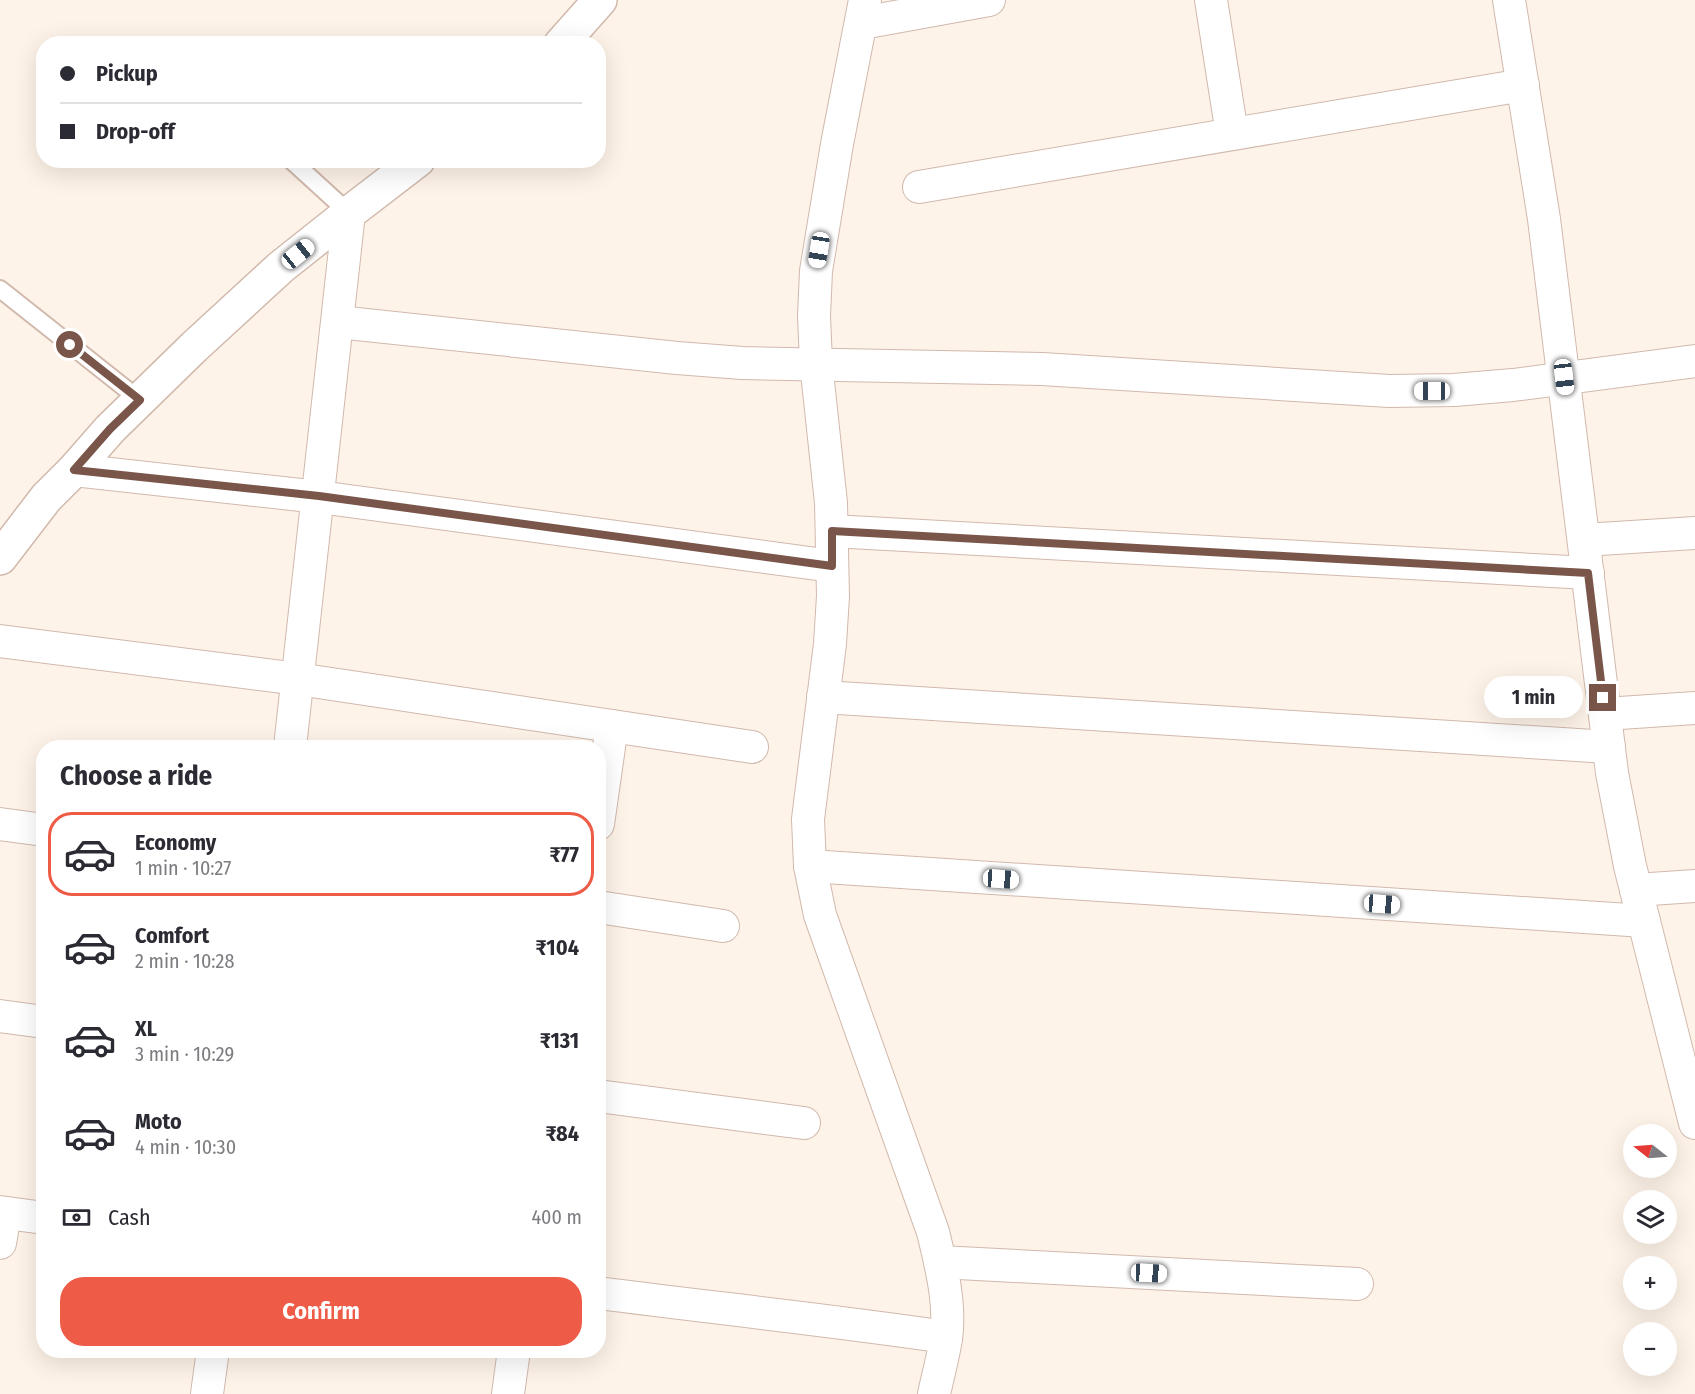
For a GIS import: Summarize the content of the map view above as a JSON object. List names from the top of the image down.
{
  "north": "left",
  "page": {
    "banner": ["Pickup", "Drop-off"],
    "bubble": "1 min",
    "heading": "Choose a ride",
    "list": [
      {
        "name": "Economy",
        "note": "1 min · 10:27",
        "value": "₹77"
      },
      {
        "name": "Comfort",
        "note": "2 min · 10:28",
        "value": "₹104"
      },
      {
        "name": "XL",
        "note": "3 min · 10:29",
        "value": "₹131"
      },
      {
        "name": "Moto",
        "note": "4 min · 10:30",
        "value": "₹84"
      }
    ],
    "map_buttons": ["+", "−"],
    "pay": ["Cash", "400 m"],
    "buttons": "Confirm"
  }
}
